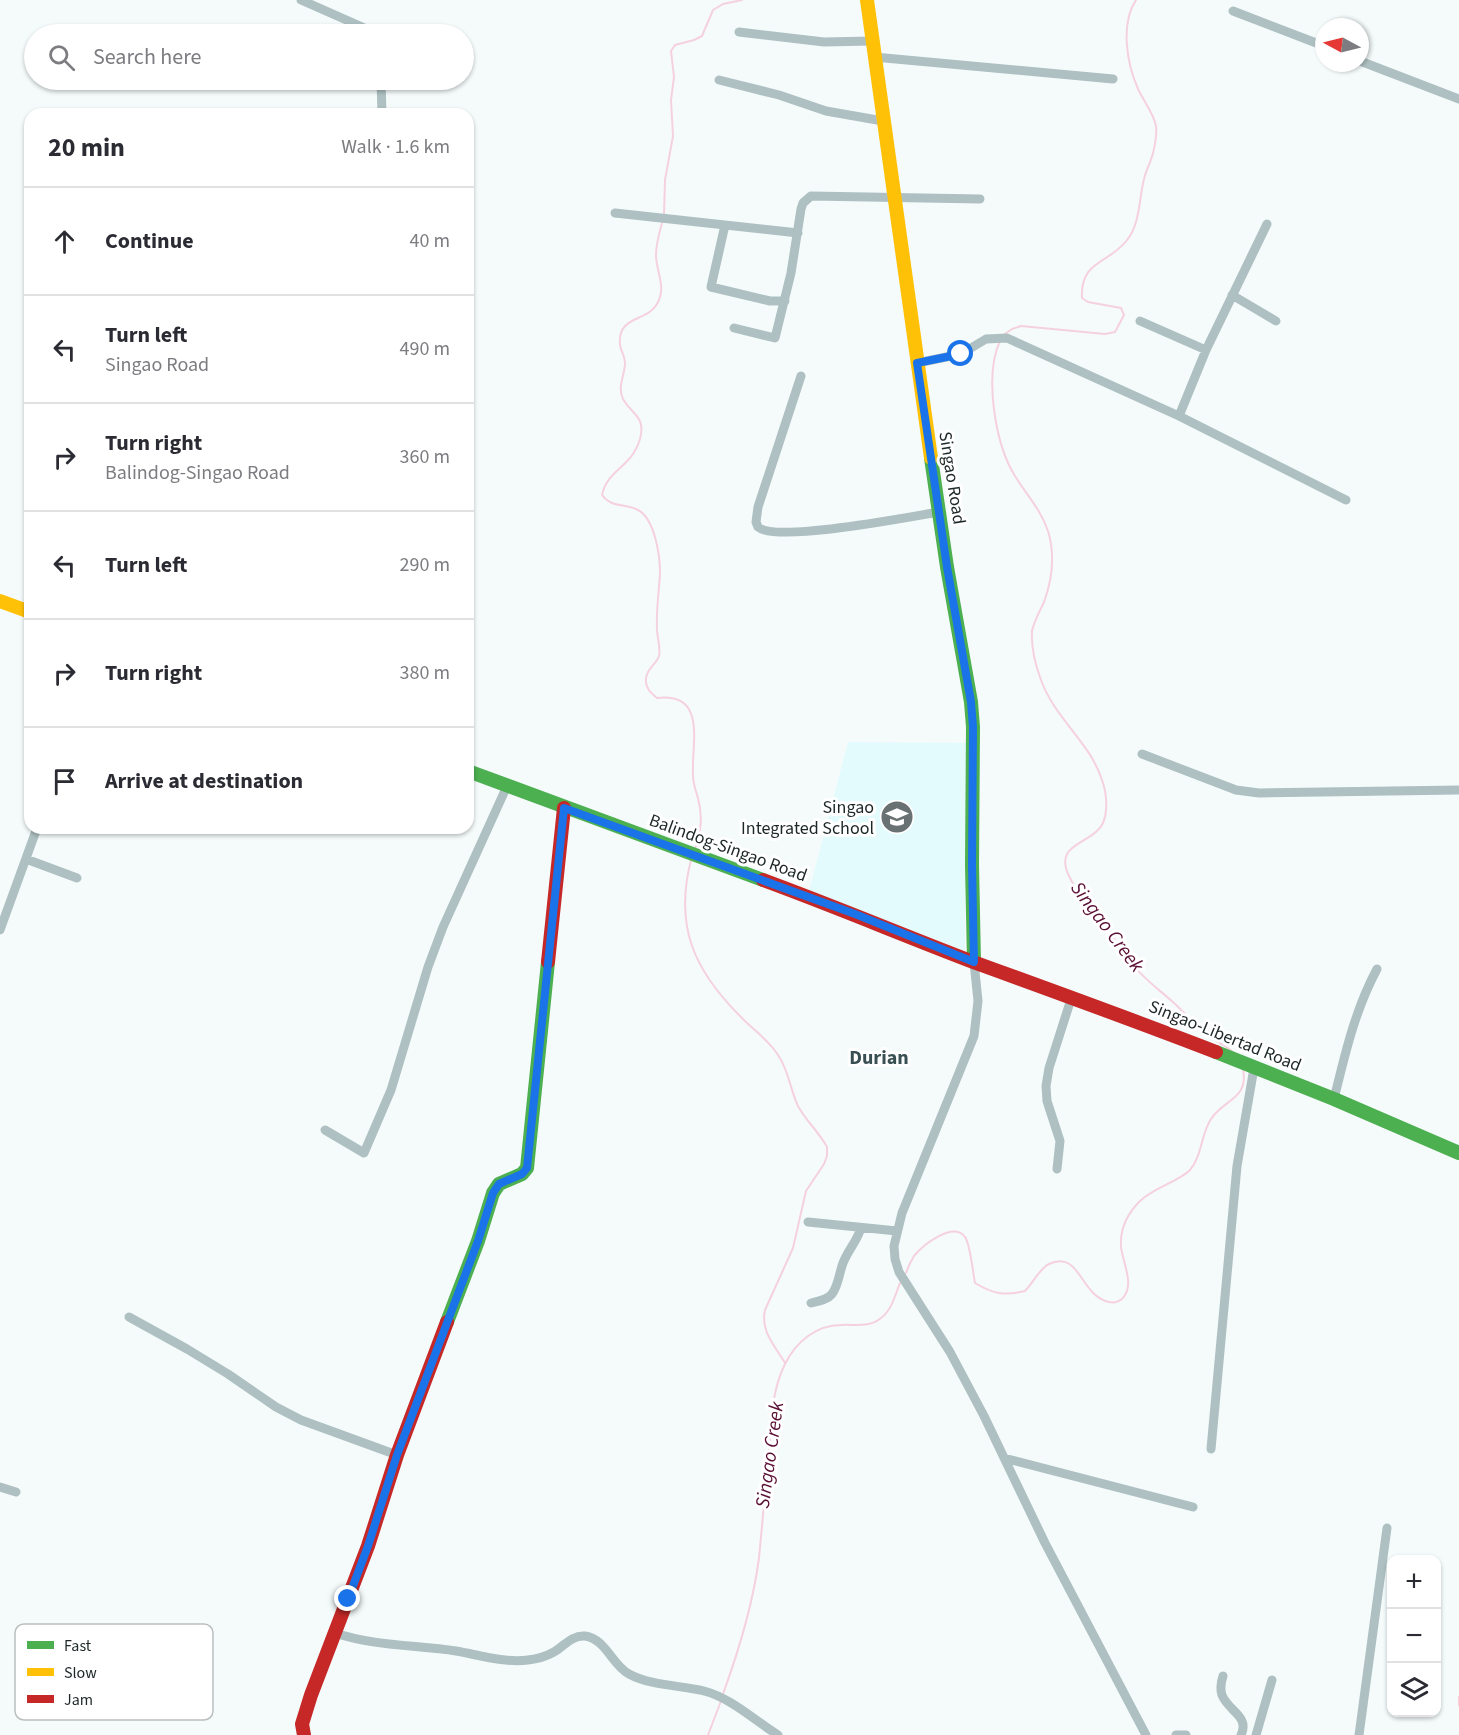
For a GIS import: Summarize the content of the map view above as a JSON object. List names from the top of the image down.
{
  "streets": {
    "street": ["Singao Road", "Balindog-Singao Road", "Singao-Libertad Road"]
  },
  "crossings": [
    ["Singao Road", "Balindog-Singao Road"],
    ["Singao Road", "Singao-Libertad Road"],
    ["Balindog-Singao Road", "Singao-Libertad Road"]
  ],
  "districts": ["Durian"],
  "water": ["Singao Creek"],
  "places": {
    "school or university": ["Singao Integrated School"]
  },
  "legend": ["Fast", "Slow", "Jam"],
  "north": "left",
  "page": {
    "search": "Search here",
    "heading": ["20 min", "Walk · 1.6 km"],
    "list": [
      ["Continue", "40 m"],
      ["Turn left", "Singao Road", "490 m"],
      ["Turn right", "Balindog-Singao Road", "360 m"],
      ["Turn left", "290 m"],
      ["Turn right", "380 m"],
      "Arrive at destination"
    ],
    "map_buttons": ["+", "−"]
  }
}
